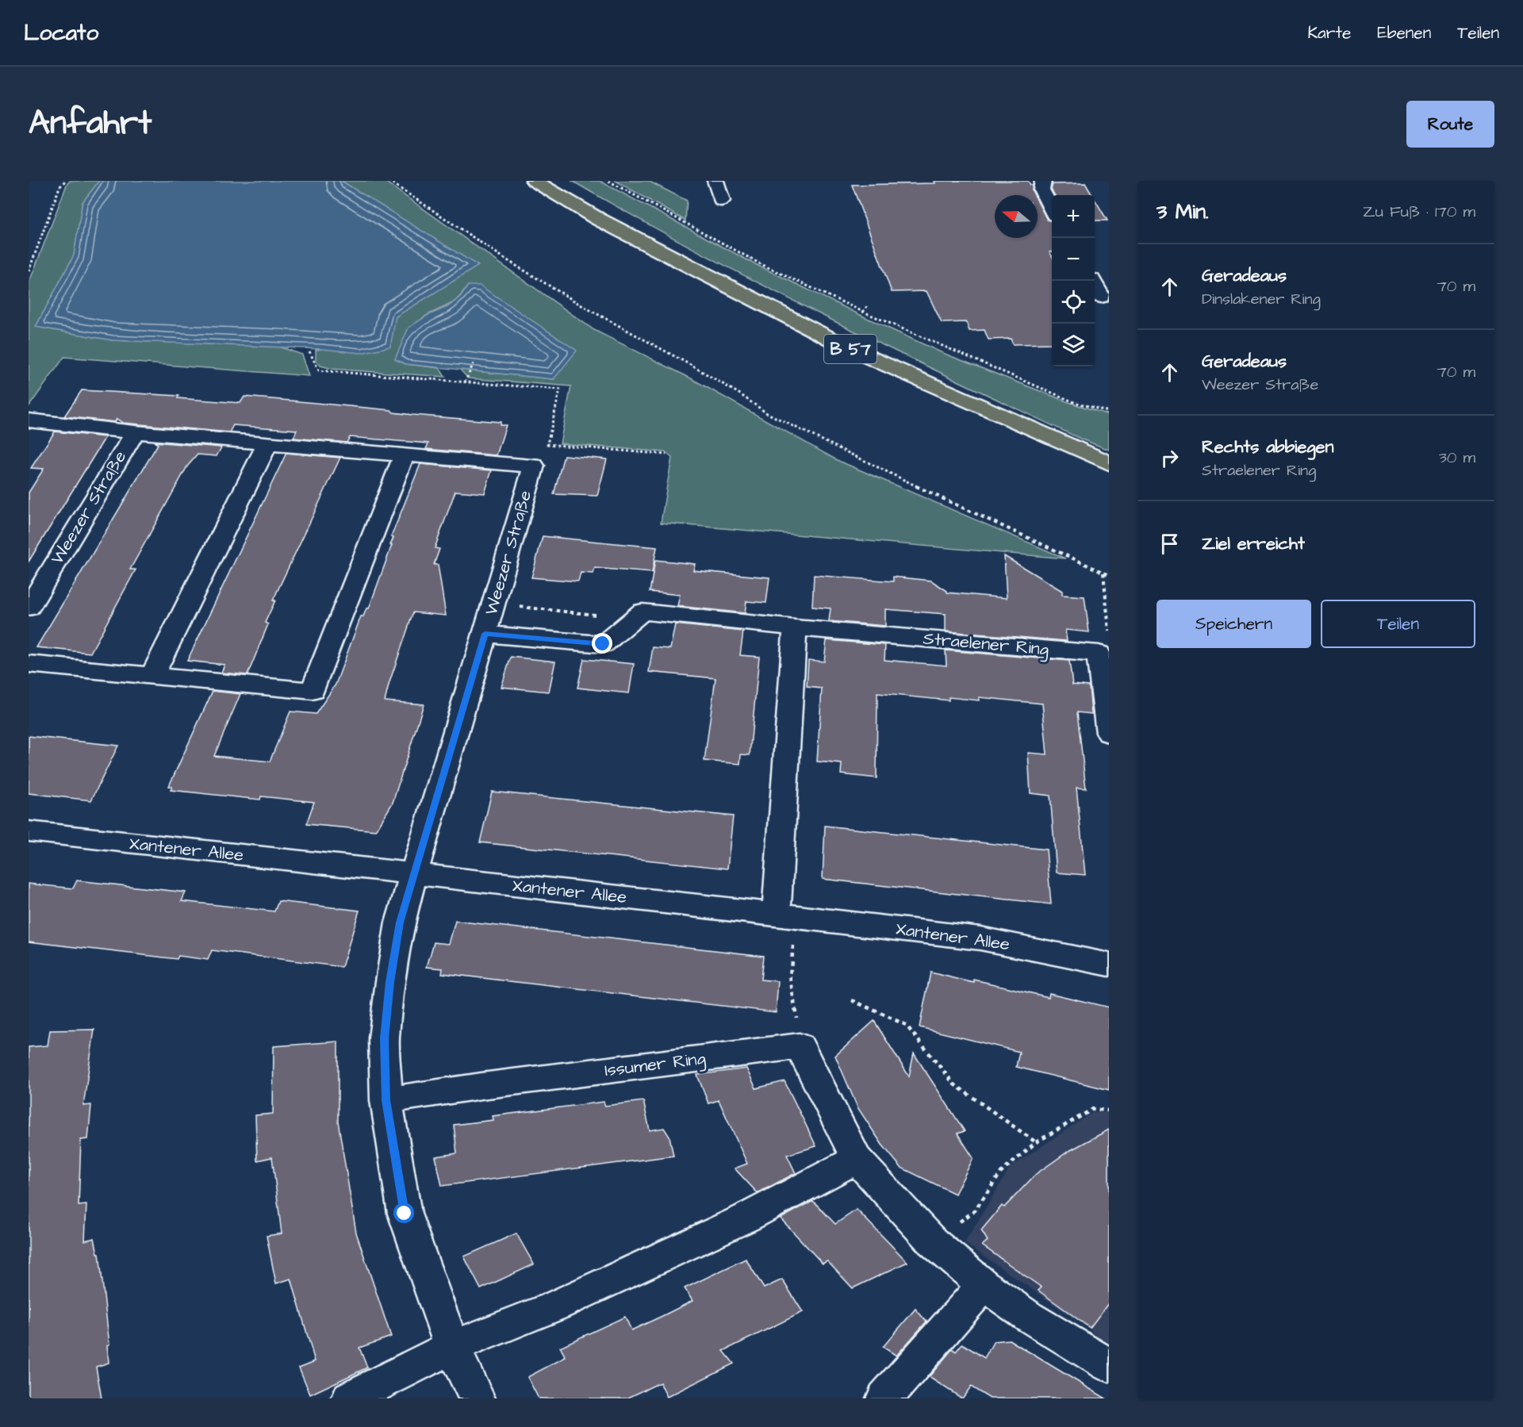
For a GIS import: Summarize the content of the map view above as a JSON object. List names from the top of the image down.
{
  "streets": {
    "main road": ["B 57"],
    "street": [
      "Weezer Straße",
      "Straelener Ring",
      "Xantener Allee",
      "Issumer Ring"
    ]
  },
  "crossings": [
    ["Weezer Straße", "Straelener Ring"],
    ["Weezer Straße", "Xantener Allee"],
    ["Weezer Straße", "Issumer Ring"]
  ],
  "north": "left",
  "page": {
    "header": "Locato",
    "nav": ["Karte", "Ebenen", "Teilen"],
    "title": "Anfahrt",
    "buttons": [
      "Route",
      ["Speichern", "Teilen"]
    ],
    "heading": ["3 Min.", "Zu Fuß · 170 m"],
    "map_buttons": ["+", "−"],
    "list": [
      ["Geradeaus", "Dinslakener Ring", "70 m"],
      ["Geradeaus", "Weezer Straße", "70 m"],
      ["Rechts abbiegen", "Straelener Ring", "30 m"],
      "Ziel erreicht"
    ]
  }
}
